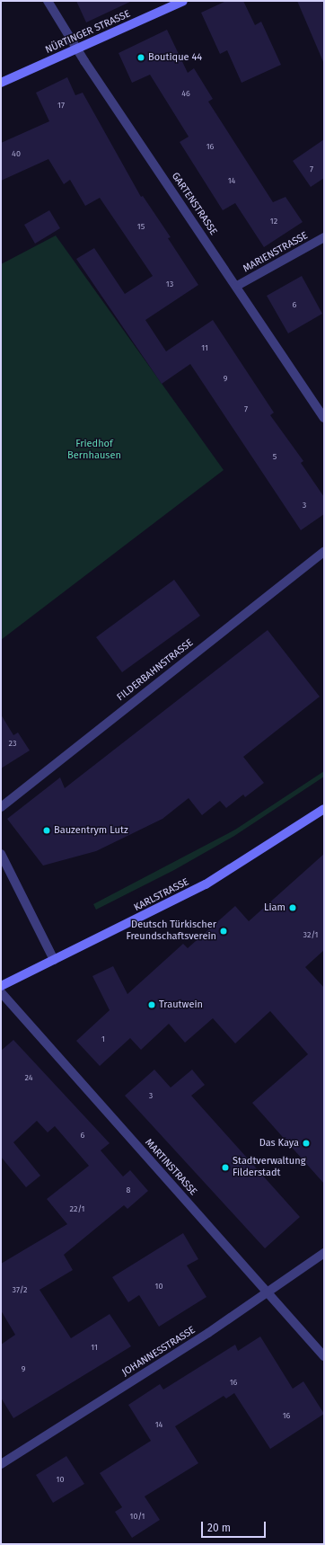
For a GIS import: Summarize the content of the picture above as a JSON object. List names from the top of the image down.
{
  "streets": {
    "main road": ["NÜRTINGER STRASSE", "KARLSTRASSE"],
    "street": [
      "GARTENSTRASSE",
      "MARIENSTRASSE",
      "FILDERBAHNSTRASSE",
      "MARTINSTRASSE",
      "JOHANNESSTRASSE"
    ]
  },
  "crossings": [
    ["NÜRTINGER STRASSE", "GARTENSTRASSE"],
    ["GARTENSTRASSE", "MARIENSTRASSE"],
    ["MARTINSTRASSE", "JOHANNESSTRASSE"]
  ],
  "parks": ["Friedhof Bernhausen"],
  "places": [
    "Boutique 44",
    "Bauzentrym Lutz",
    "Liam",
    "Deutsch Türkischer Freundschaftsverein",
    "Trautwein",
    "Das Kaya",
    "Stadtverwaltung Filderstadt"
  ],
  "house_numbers": [
    "46",
    "17",
    "16",
    "40",
    "7",
    "14",
    "12",
    "15",
    "13",
    "6",
    "11",
    "9",
    "7",
    "5",
    "3",
    "23",
    "32/1",
    "1",
    "24",
    "3",
    "6",
    "8",
    "22/1",
    "10",
    "37/2",
    "11",
    "9",
    "16",
    "16",
    "14",
    "10",
    "10/1"
  ],
  "scale_bar": "20 m"
}
